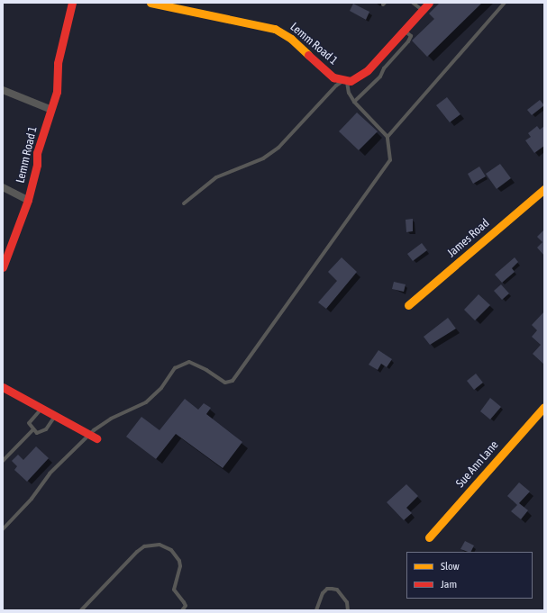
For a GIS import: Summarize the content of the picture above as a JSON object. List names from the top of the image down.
{
  "streets": {
    "street": ["Lemm Road 1", "James Road", "Sue Ann Lane"]
  },
  "legend": ["Slow", "Jam"]
}
